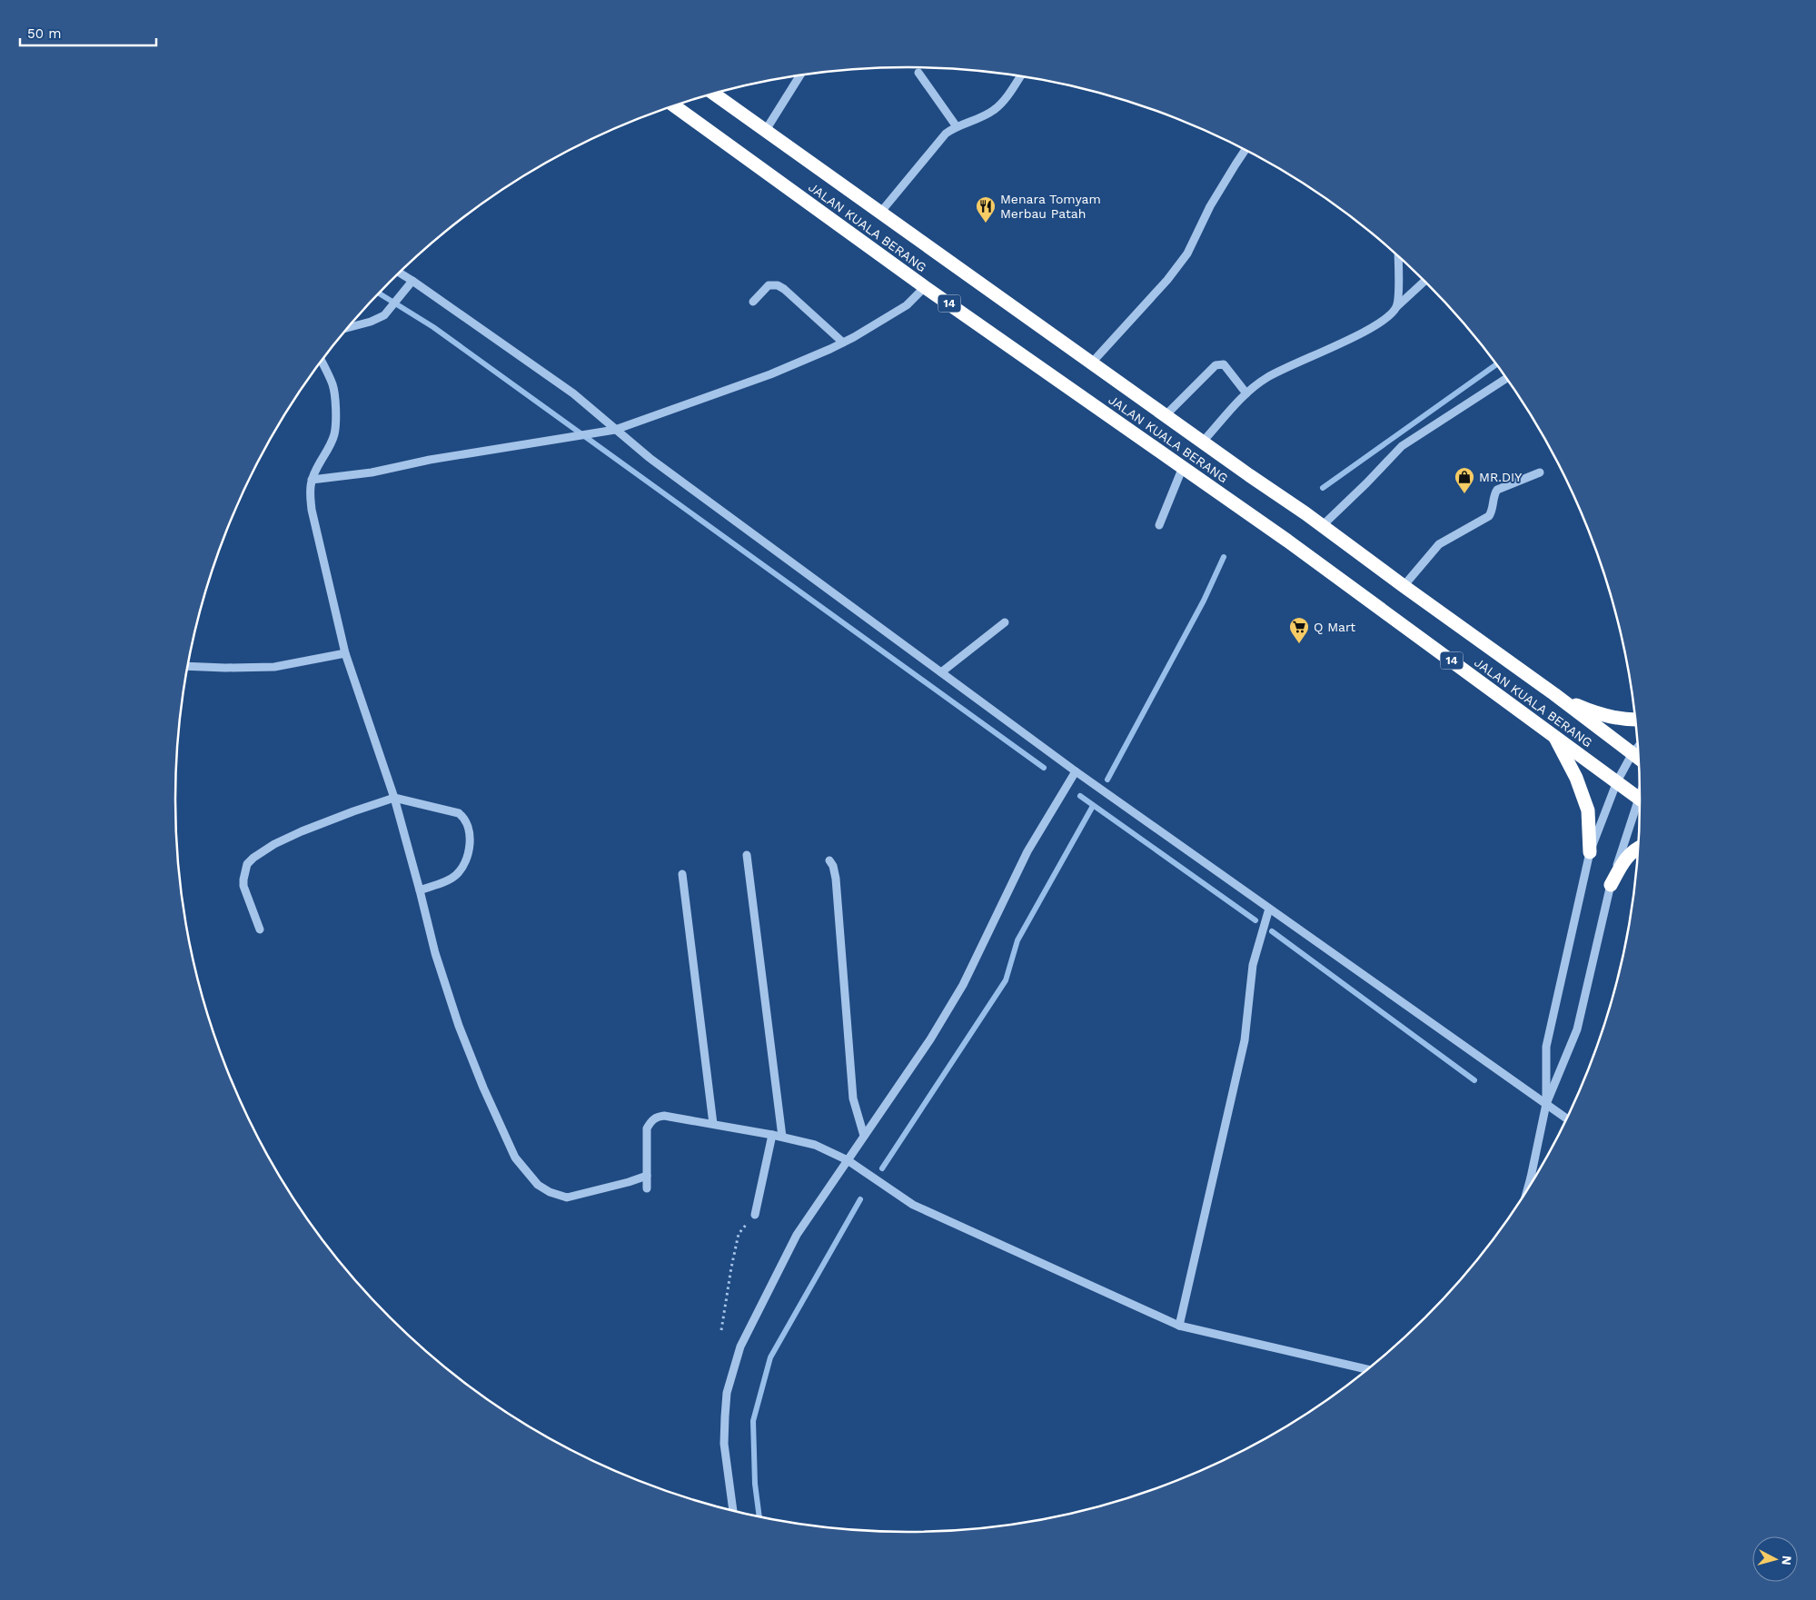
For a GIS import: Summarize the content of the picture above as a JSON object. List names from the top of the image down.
{
  "streets": {
    "highway": ["JALAN KUALA BERANG", "14"]
  },
  "places": {
    "restaurant": ["Menara Tomyam Merbau Patah"],
    "shop": ["MR.DIY"],
    "supermarket": ["Q Mart"]
  },
  "scale_bar": "50 m",
  "north": "right"
}
